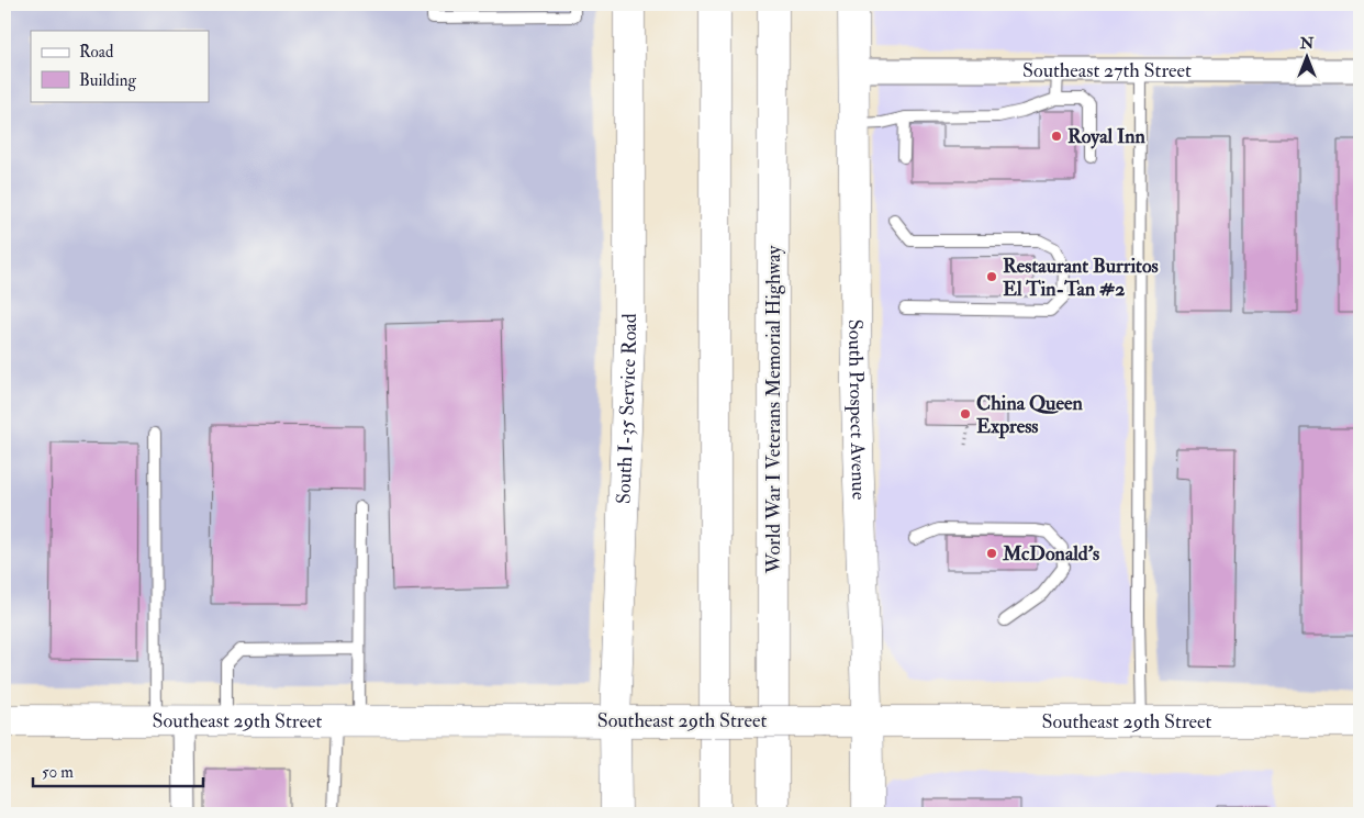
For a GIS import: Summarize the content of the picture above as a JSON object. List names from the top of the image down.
{
  "streets": {
    "main road": [
      "South I-35 Service Road",
      "World War I Veterans Memorial Highway",
      "South Prospect Avenue",
      "Southeast 29th Street"
    ],
    "street": ["Southeast 27th Street"]
  },
  "crossings": [
    ["Southeast 27th Street", "South Prospect Avenue"],
    ["South I-35 Service Road", "Southeast 29th Street"],
    ["South Prospect Avenue", "Southeast 29th Street"]
  ],
  "places": [
    "Royal Inn",
    "Restaurant Burritos El Tin-Tan #2",
    "China Queen Express",
    "McDonald's"
  ],
  "legend": ["Road", "Building"],
  "scale_bar": "50 m",
  "north": "top"
}
